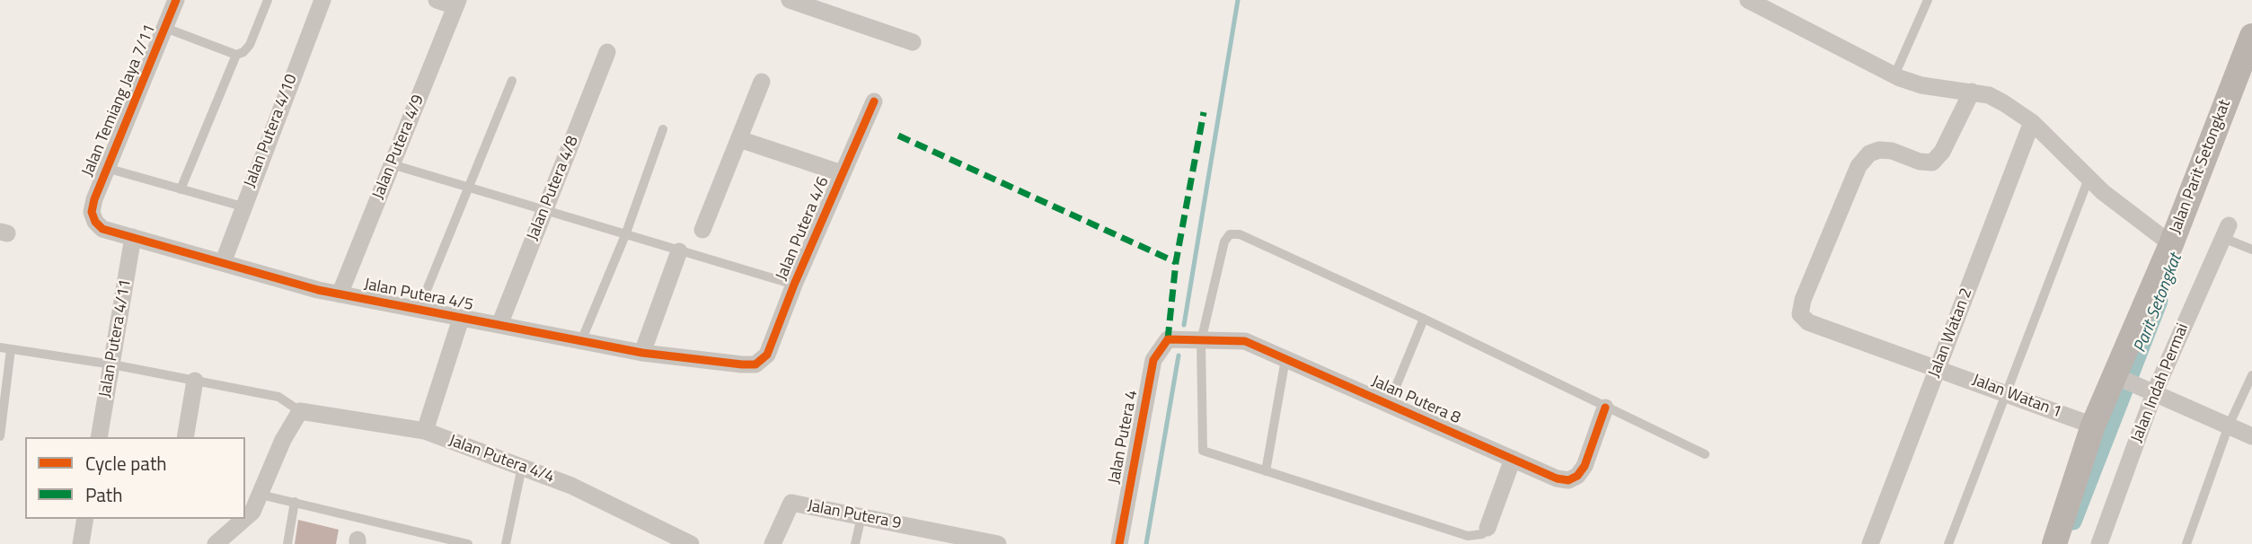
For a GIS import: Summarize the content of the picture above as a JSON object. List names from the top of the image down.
{
  "streets": {
    "street": [
      "Jalan Temiang Jaya 7/11",
      "Jalan Putera 4/10",
      "Jalan Putera 4/9",
      "Jalan Parit Setongkat",
      "Jalan Putera 4/8",
      "Jalan Putera 4/6",
      "Jalan Putera 4/5",
      "Jalan Watan 2",
      "Jalan Putera 4/11",
      "Jalan Indah Permai",
      "Jalan Watan 1",
      "Jalan Putera 8",
      "Jalan Putera 4",
      "Jalan Putera 4/4",
      "Jalan Putera 9"
    ]
  },
  "crossings": [
    ["Jalan Temiang Jaya 7/11", "Jalan Putera 4/5"],
    ["Jalan Putera 4/10", "Jalan Putera 4/5"],
    ["Jalan Putera 4/9", "Jalan Putera 4/5"],
    ["Jalan Parit Setongkat", "Jalan Watan 1"],
    ["Jalan Putera 4/8", "Jalan Putera 4/5"],
    ["Jalan Putera 4/6", "Jalan Putera 4/5"],
    ["Jalan Putera 4/5", "Jalan Putera 4/11"],
    ["Jalan Watan 2", "Jalan Watan 1"],
    ["Jalan Putera 8", "Jalan Putera 4"]
  ],
  "water": ["Parit Setongkat"],
  "legend": ["Cycle path", "Path"]
}
